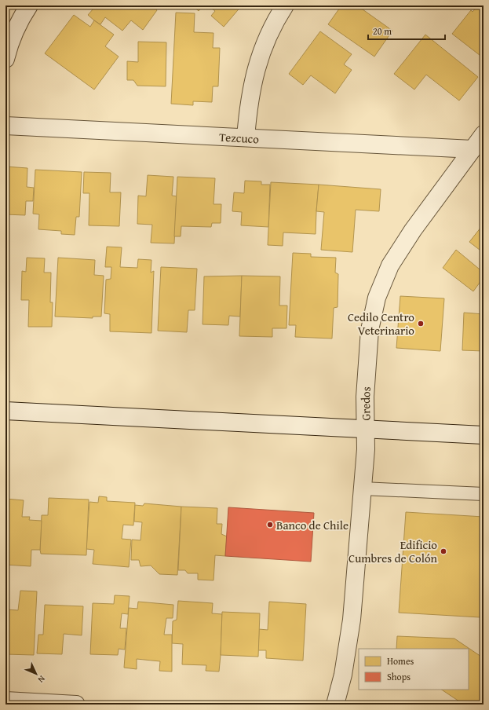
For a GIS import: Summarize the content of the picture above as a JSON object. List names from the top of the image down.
{
  "streets": {
    "street": ["Tezcuco", "Gredos"]
  },
  "crossings": [
    ["Tezcuco", "Gredos"]
  ],
  "places": ["Cedilo Centro Veterinario", "Banco de Chile", "Edificio Cumbres de Colón"],
  "legend": ["Homes", "Shops"],
  "scale_bar": "20 m",
  "north": "bottom right"
}
